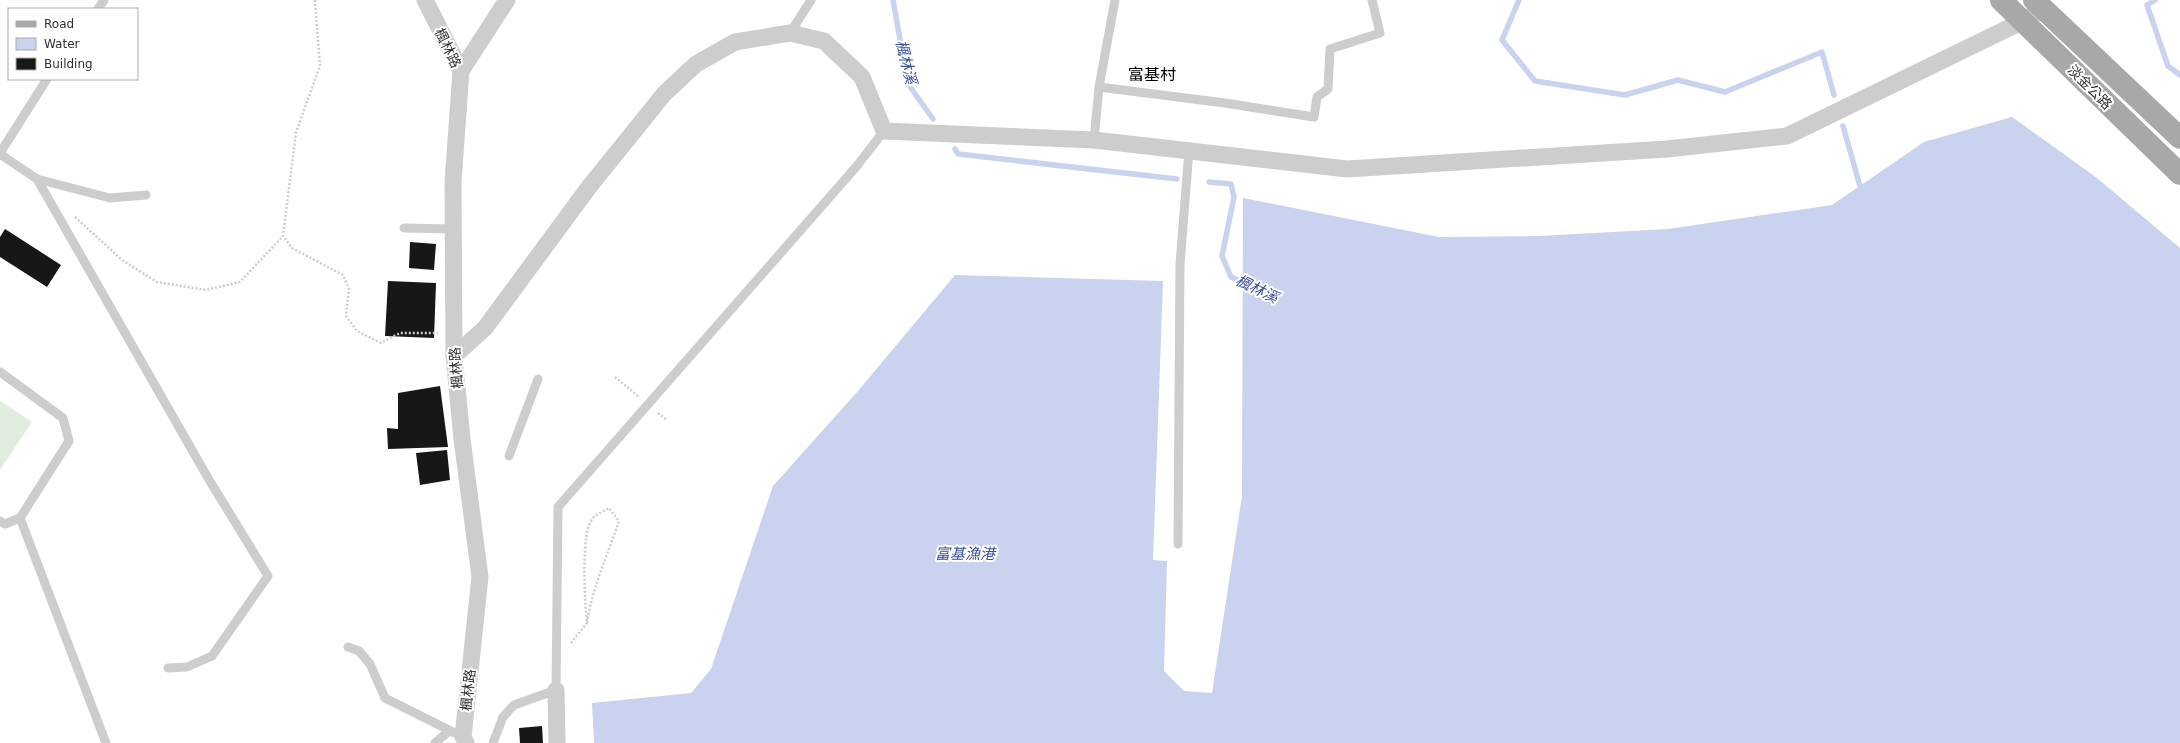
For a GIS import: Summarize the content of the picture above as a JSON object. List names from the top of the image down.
{
  "streets": {
    "main road": ["淡金公路"],
    "street": ["楓林路"]
  },
  "districts": ["富基村"],
  "water": ["楓林溪", "富基漁港"],
  "legend": ["Road", "Water", "Building"]
}
